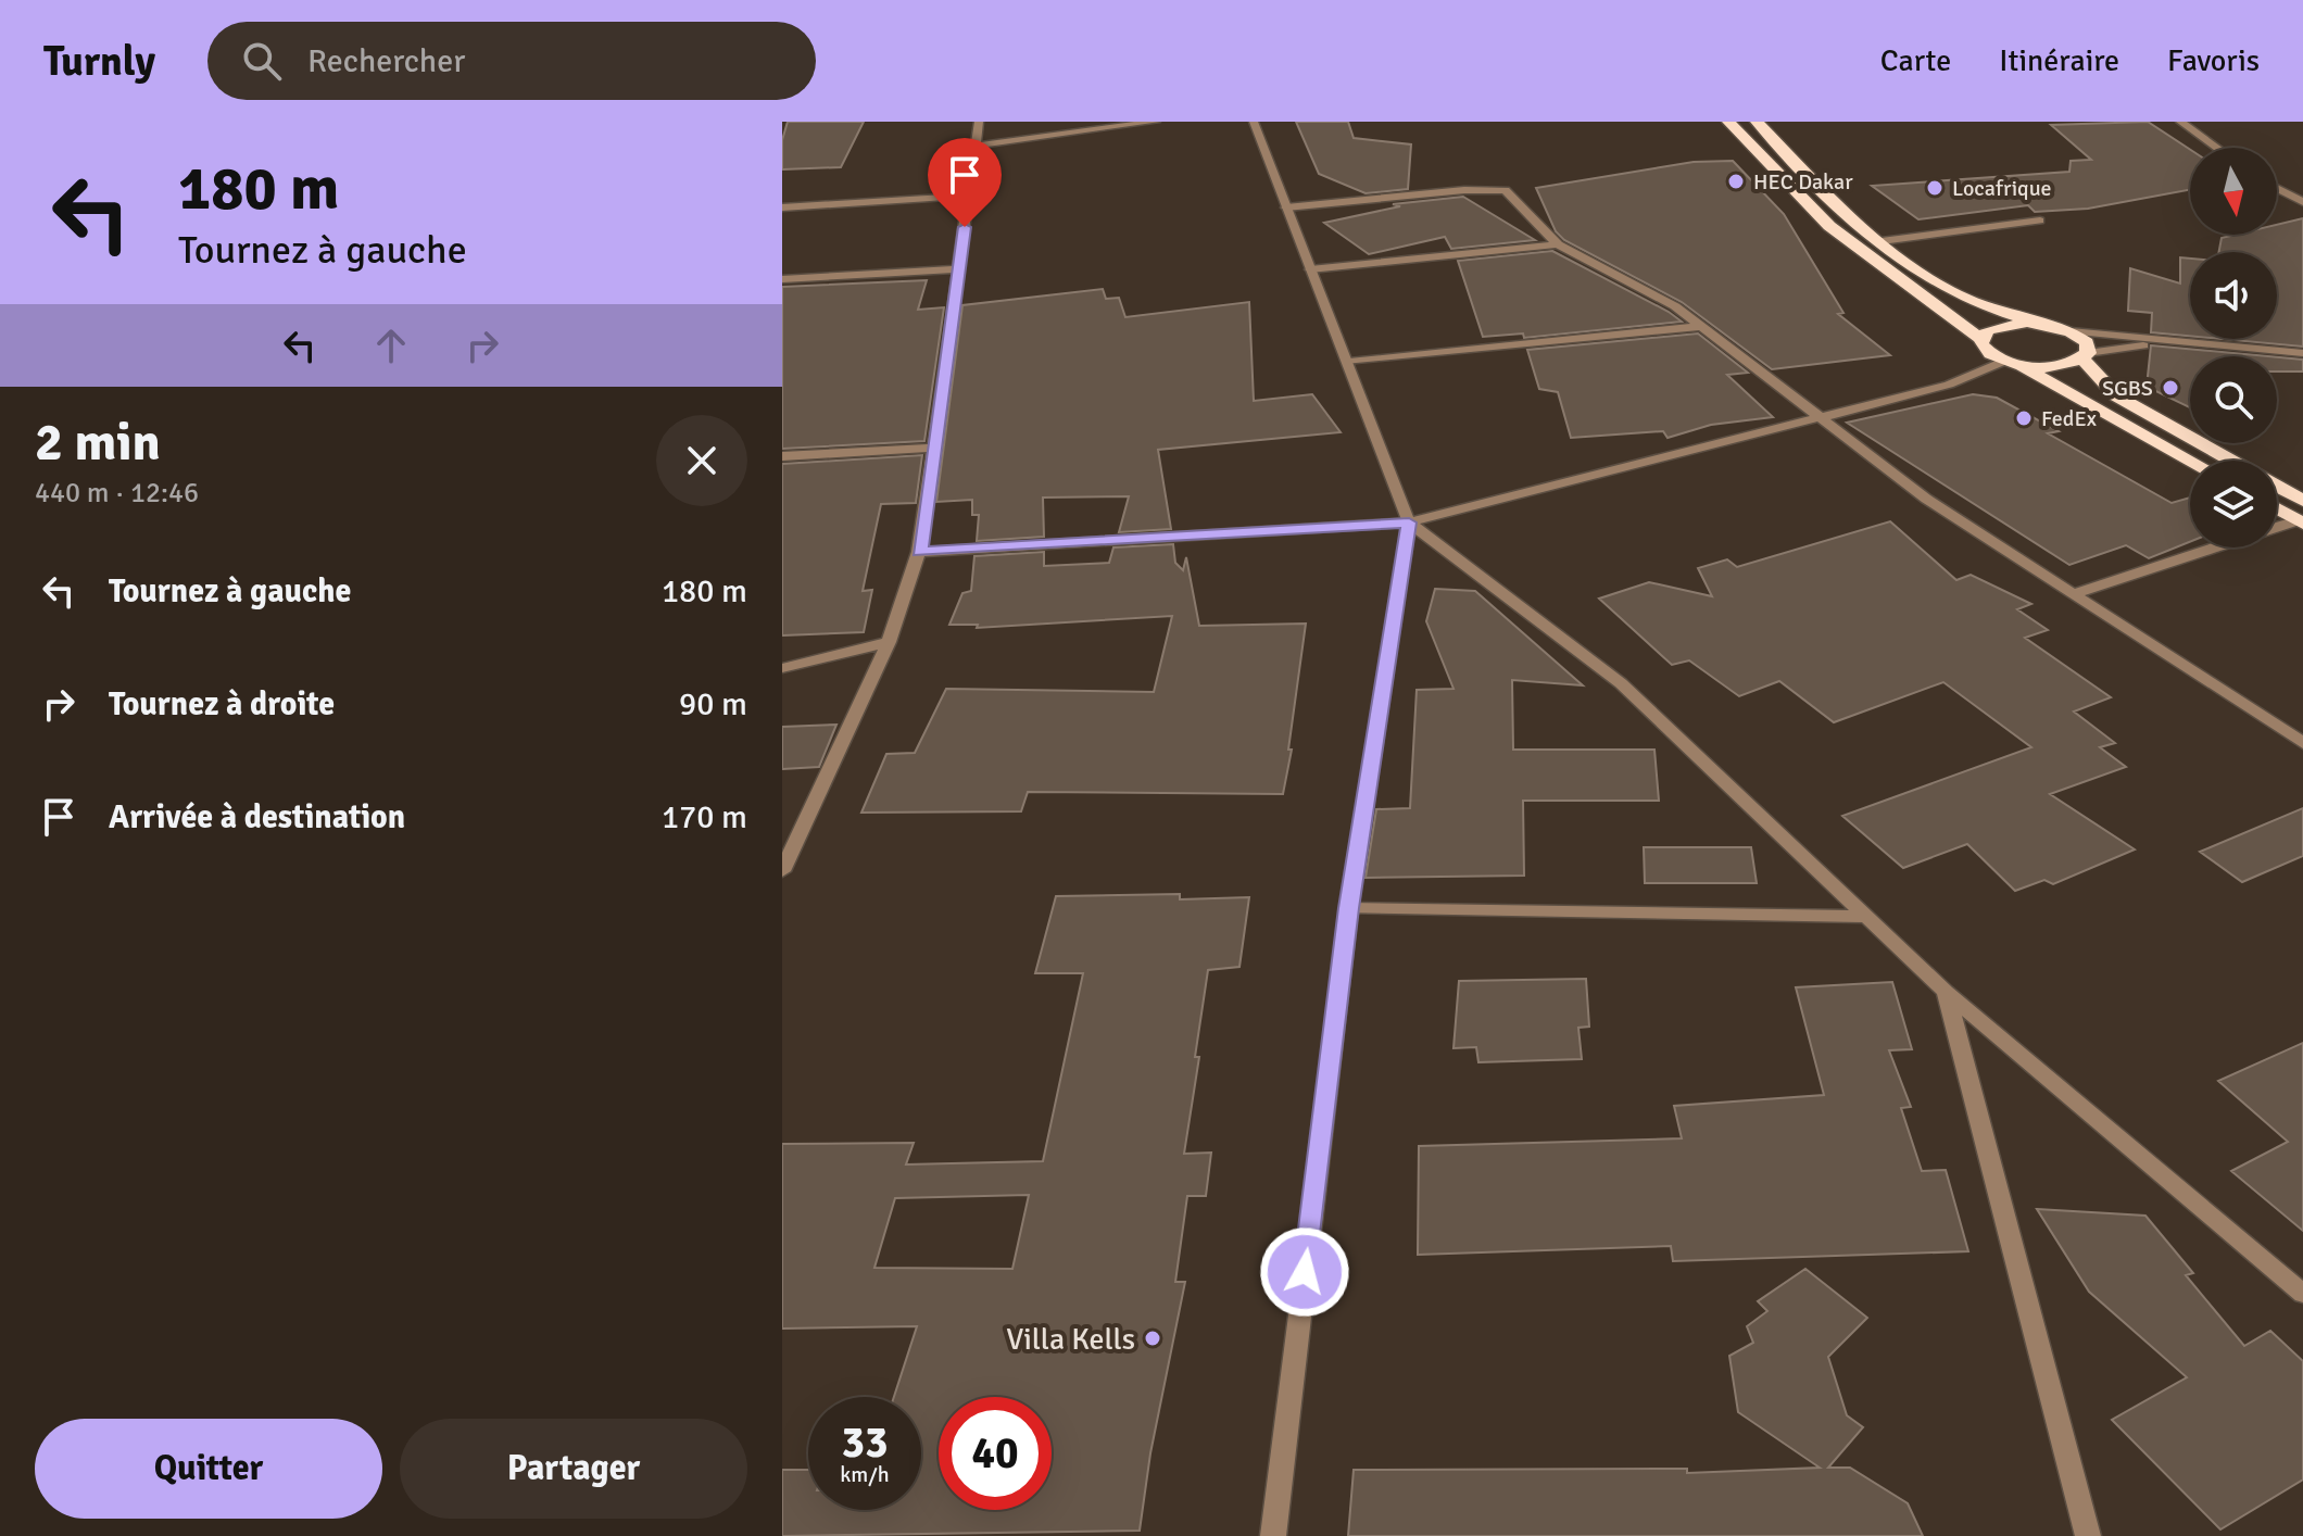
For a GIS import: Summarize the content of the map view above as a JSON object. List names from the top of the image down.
{
  "places": [
    "HEC Dakar",
    "Locafrique",
    "SGBS",
    "FedEx",
    "Villa Kells"
  ],
  "north": "bottom",
  "page": {
    "header": "Turnly",
    "search": "Rechercher",
    "nav": ["Carte", "Itinéraire", "Favoris"],
    "turn": ["180 m", "Tournez à gauche"],
    "heading": ["2 min", "440 m · 12:46"],
    "list": [
      {
        "name": "Tournez à gauche",
        "value": "180 m"
      },
      {
        "name": "Tournez à droite",
        "value": "90 m"
      },
      {
        "name": "Arrivée à destination",
        "value": "170 m"
      }
    ],
    "speed": "33 km/h",
    "limit": "40",
    "buttons": ["Quitter", "Partager"]
  }
}
